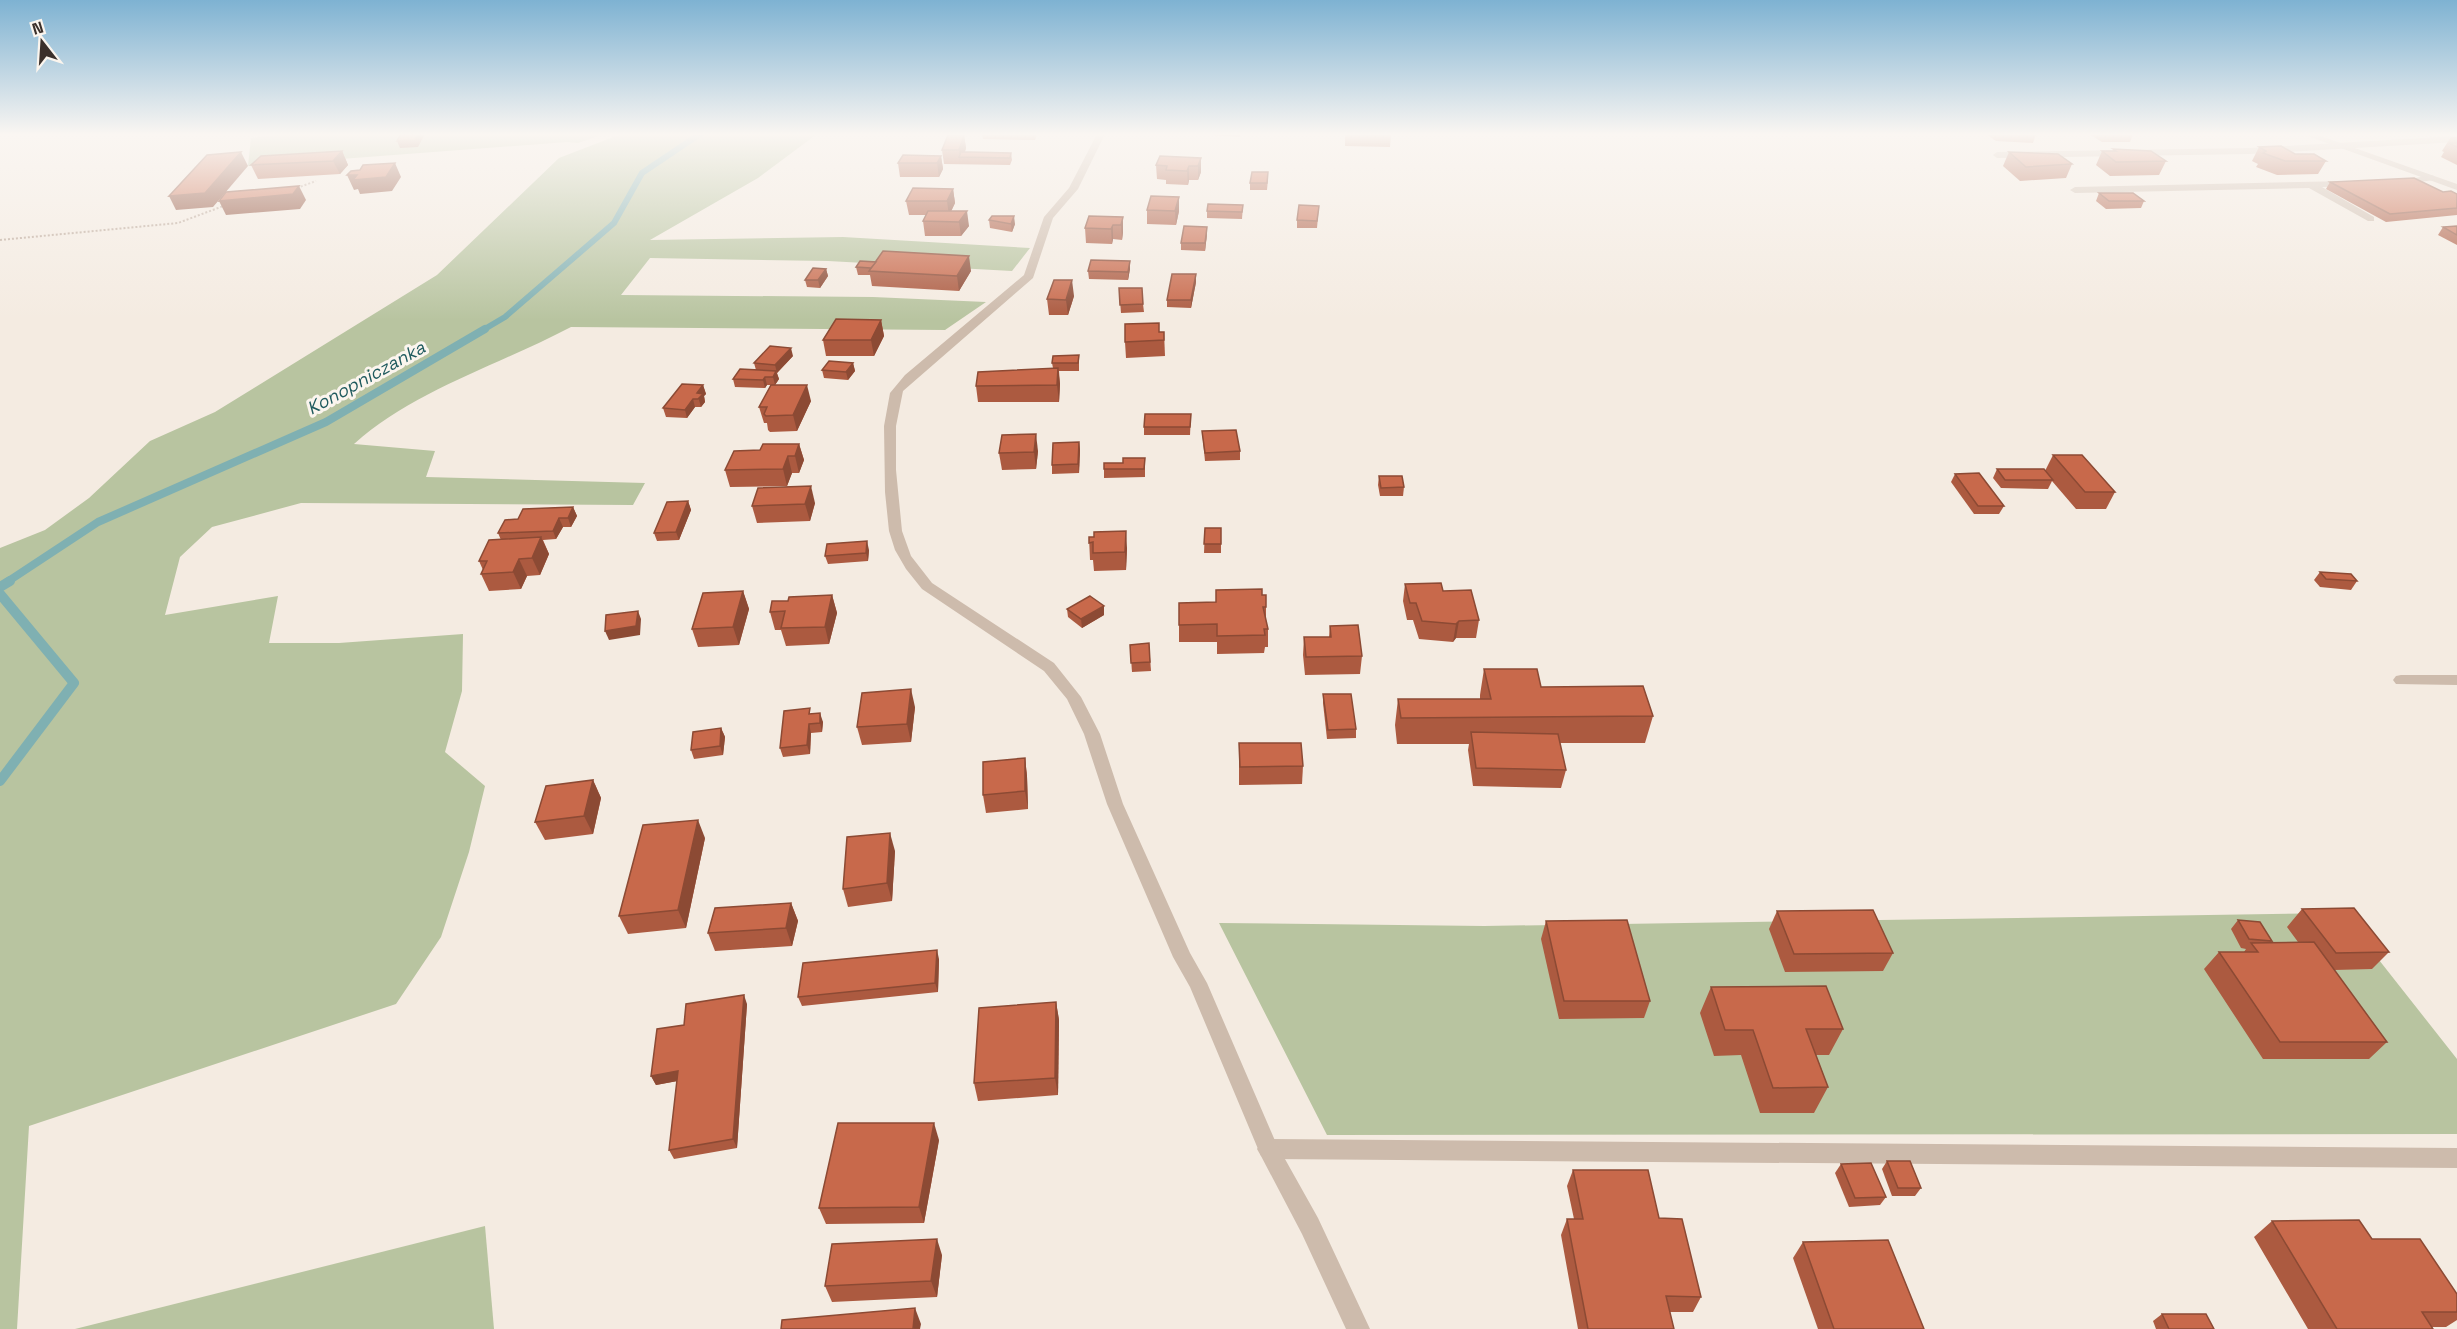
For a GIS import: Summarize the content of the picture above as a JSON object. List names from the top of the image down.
{
  "water": ["Konopniczanka"],
  "north": "top"
}
